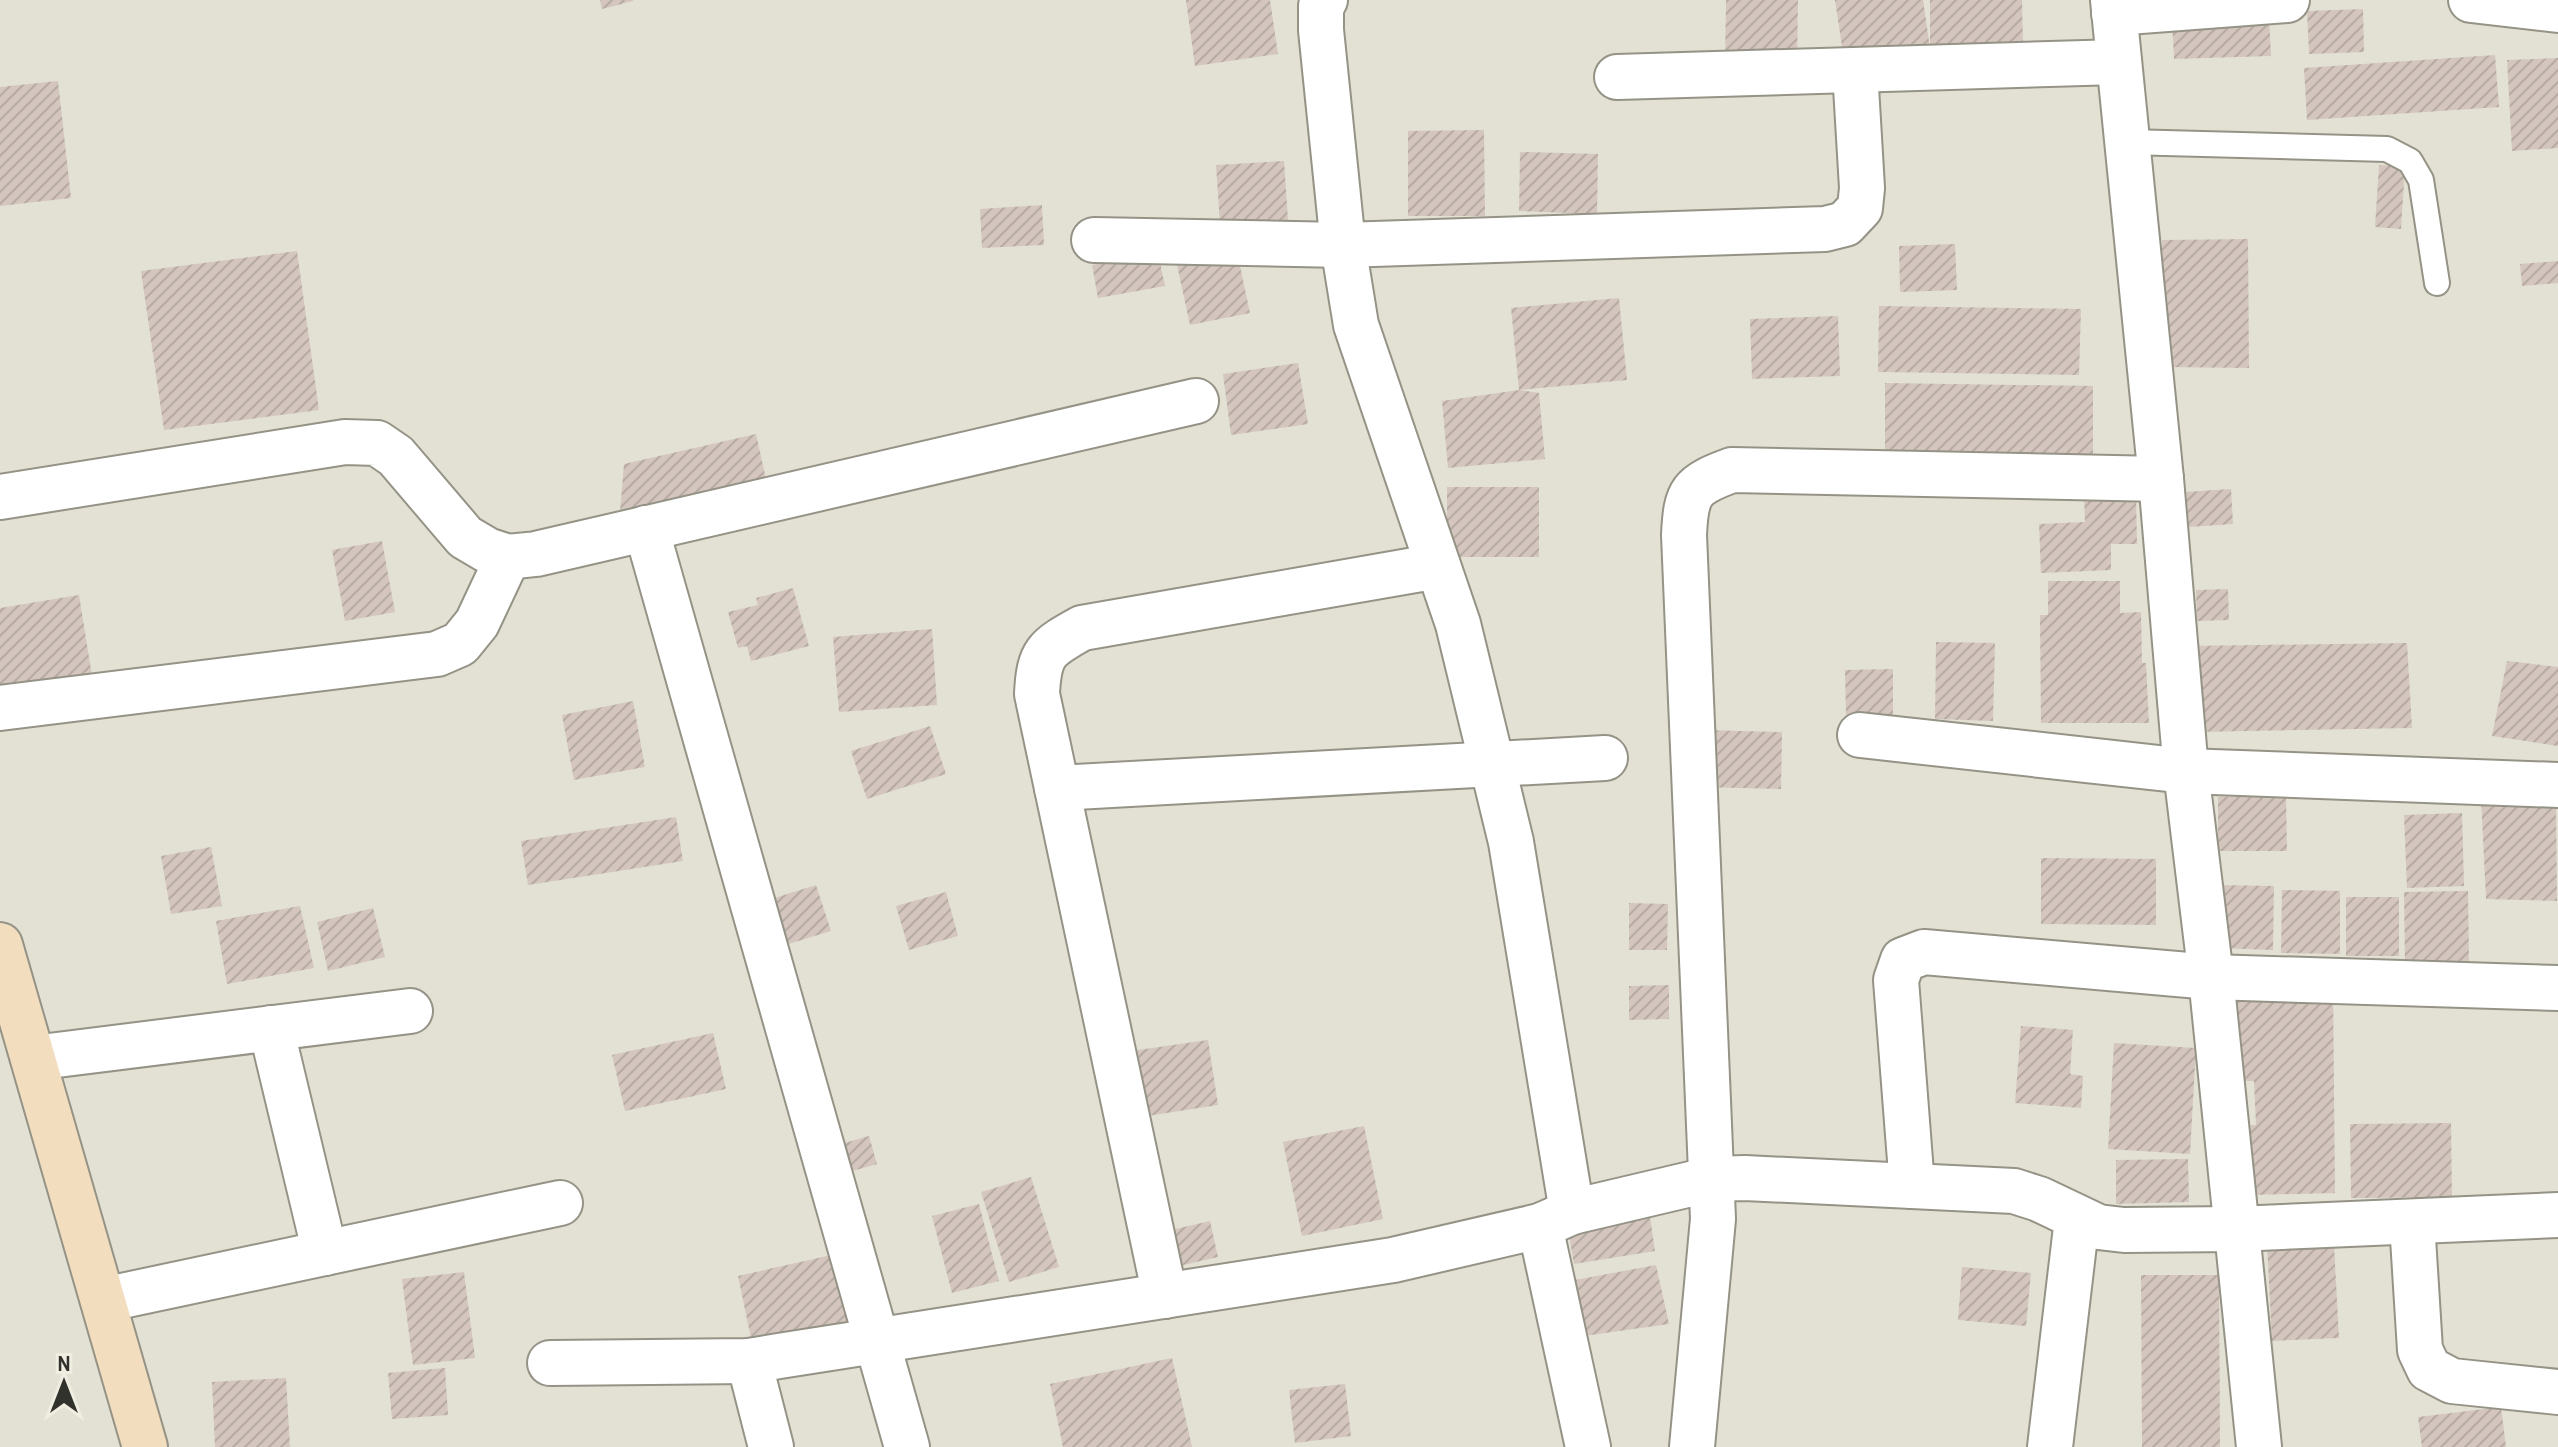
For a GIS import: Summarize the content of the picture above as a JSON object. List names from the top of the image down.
{
  "north": "top"
}
